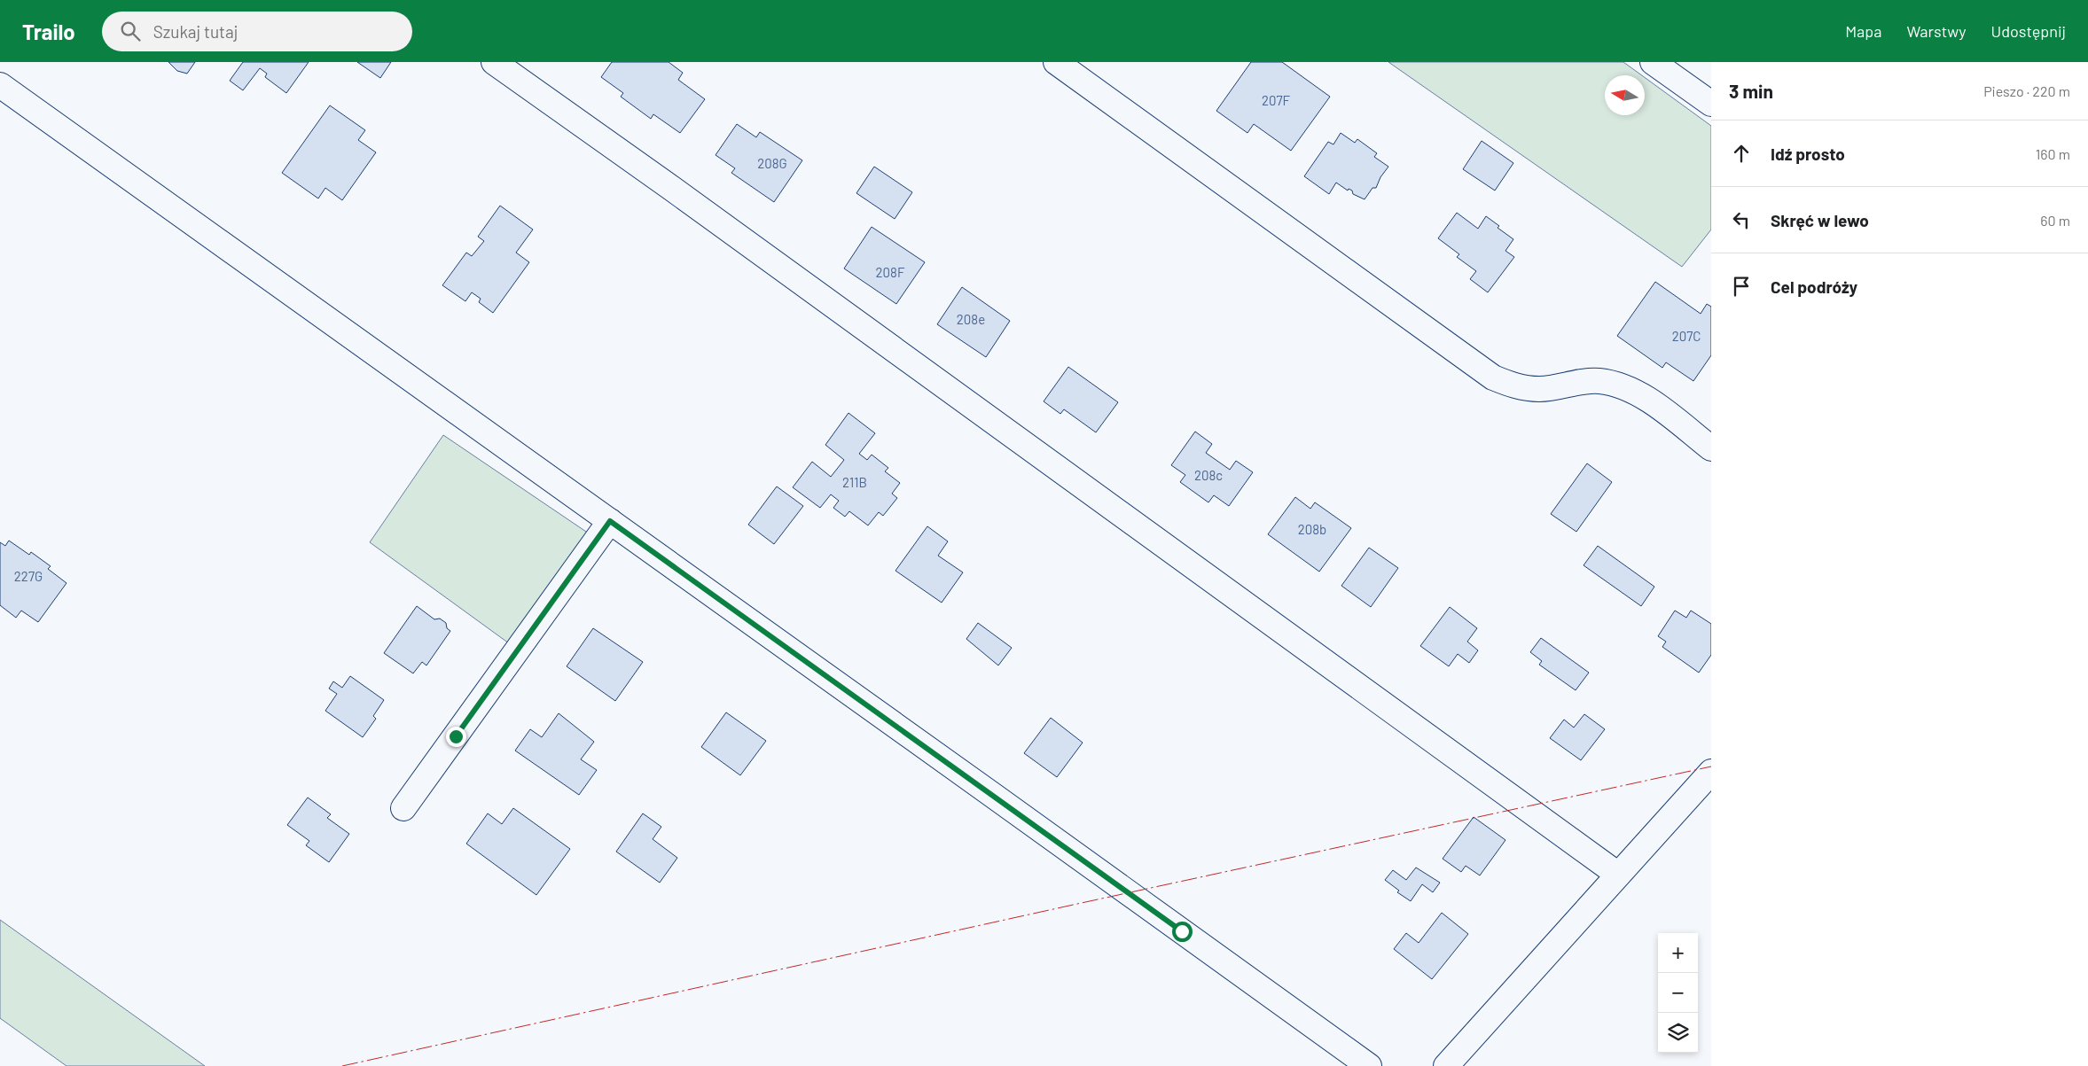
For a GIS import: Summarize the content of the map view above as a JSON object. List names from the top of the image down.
{
  "house_numbers": [
    "207F",
    "208G",
    "208F",
    "208e",
    "207C",
    "208c",
    "211B",
    "208b",
    "227G"
  ],
  "north": "left",
  "page": {
    "header": "Trailo",
    "search": "Szukaj tutaj",
    "nav": ["Mapa", "Warstwy", "Udostępnij"],
    "heading": ["3 min", "Pieszo · 220 m"],
    "list": [
      ["Idź prosto", "160 m"],
      ["Skręć w lewo", "60 m"],
      "Cel podróży"
    ],
    "map_buttons": ["+", "−"]
  }
}
